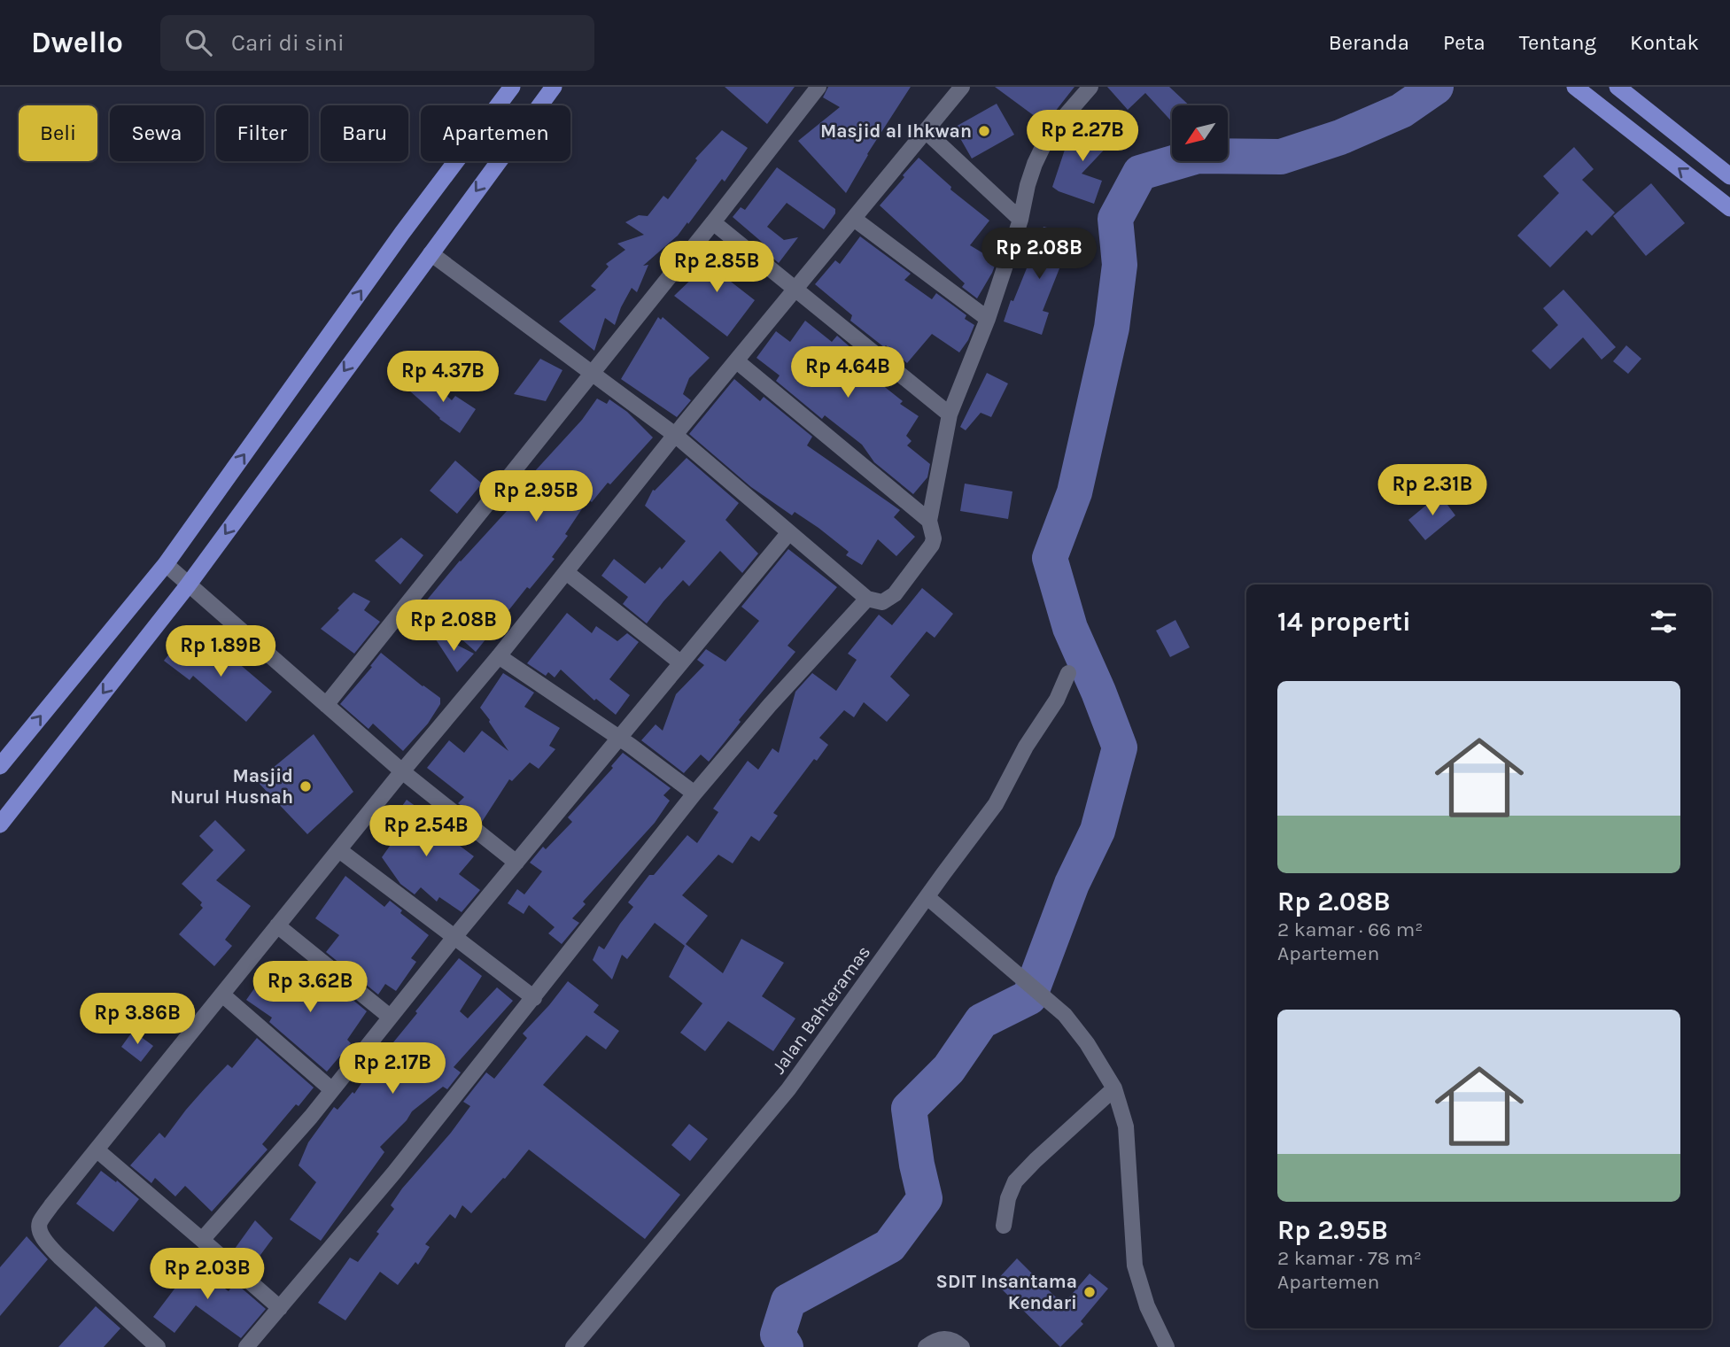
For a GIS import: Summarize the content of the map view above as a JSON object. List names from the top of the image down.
{
  "streets": {
    "street": ["Jalan Bahteramas"]
  },
  "places": ["Masjid al Ihkwan", "Masjid Nurul Husnah", "SDIT Insantama Kendari"],
  "north": "bottom left",
  "page": {
    "header": "Dwello",
    "search": "Cari di sini",
    "nav": [
      "Beranda",
      "Peta",
      "Tentang",
      "Kontak"
    ],
    "chip": [
      "Beli",
      "Sewa",
      "Filter",
      "Baru",
      "Apartemen"
    ],
    "price": [
      "Rp 2.27B",
      "Rp 2.08B",
      "Rp 2.85B",
      "Rp 4.64B",
      "Rp 4.37B",
      "Rp 2.31B",
      "Rp 2.95B",
      "Rp 2.08B",
      "Rp 1.89B",
      "Rp 2.54B",
      "Rp 3.62B",
      "Rp 3.86B",
      "Rp 2.17B",
      "Rp 2.03B"
    ],
    "heading": "14 properti",
    "list": [
      {
        "name": "Rp 2.08B",
        "note": "2 kamar · 66 m² · Apartemen"
      },
      {
        "name": "Rp 2.95B",
        "note": "2 kamar · 78 m² · Apartemen"
      }
    ]
  }
}
